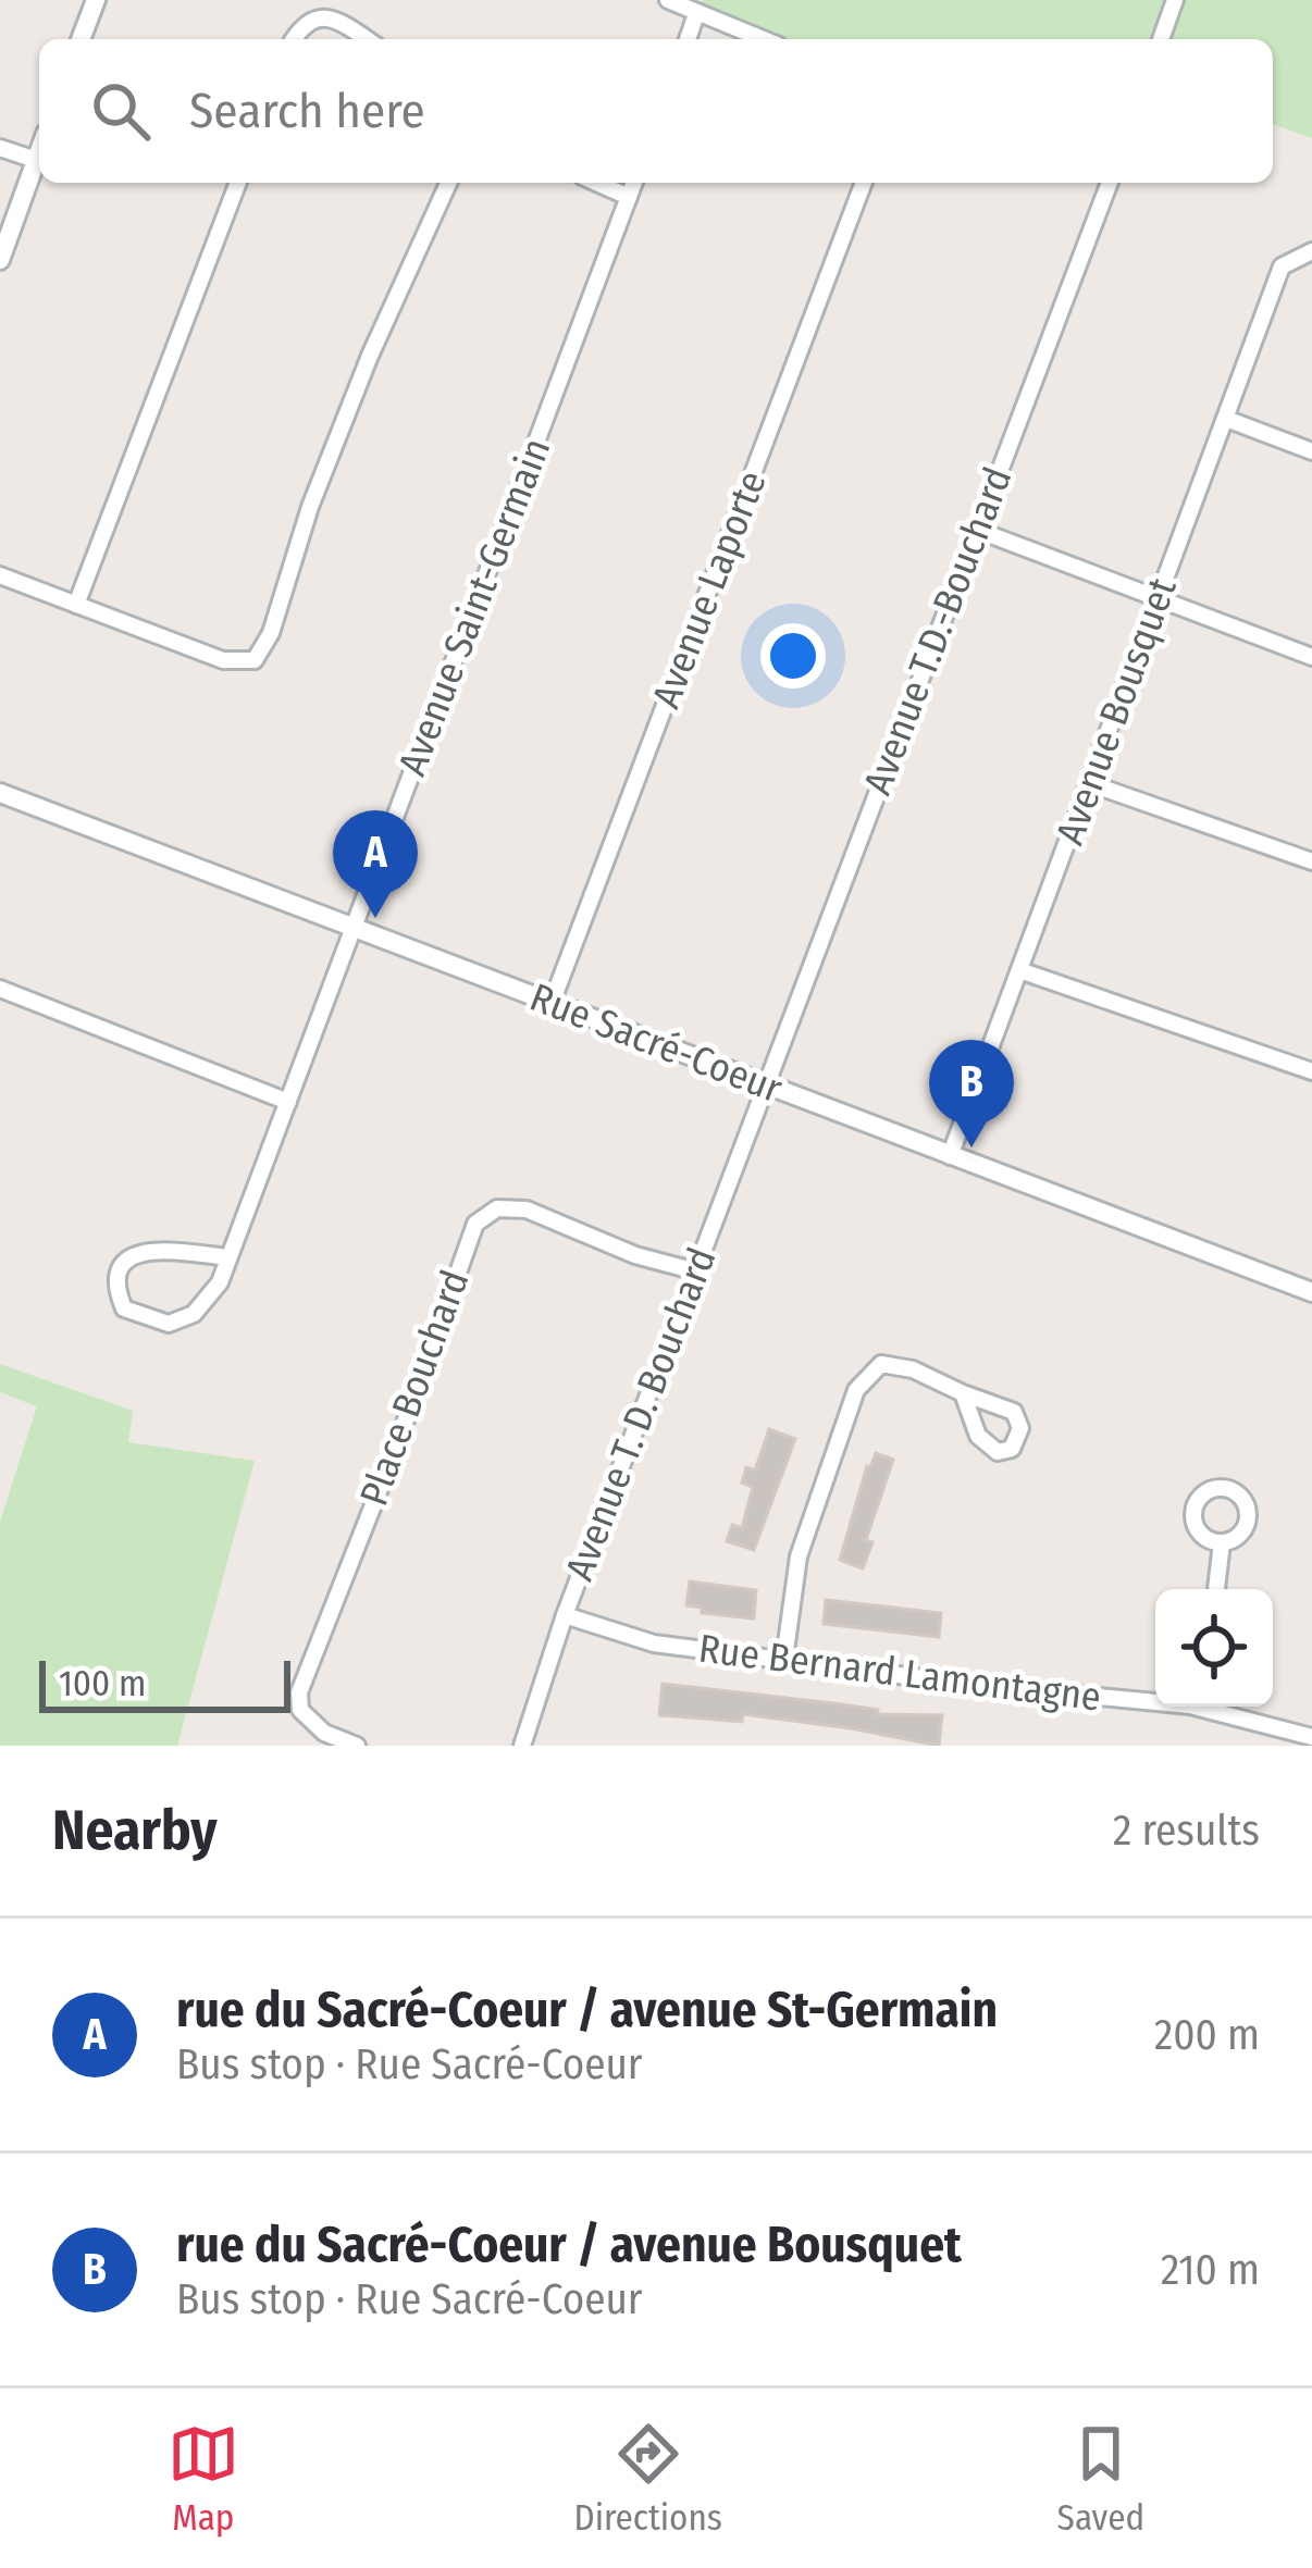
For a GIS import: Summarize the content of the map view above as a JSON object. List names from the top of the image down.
{
  "streets": {
    "street": [
      "Avenue Laporte",
      "Avenue Saint-Germain",
      "Avenue T.D.-Bouchard",
      "Avenue Bousquet",
      "Rue Sacré-Coeur",
      "Place Bouchard",
      "Avenue T. D. Bouchard",
      "Rue Bernard Lamontagne"
    ]
  },
  "crossings": [
    ["Avenue Laporte", "Rue Sacré-Coeur"],
    ["Avenue Saint-Germain", "Rue Sacré-Coeur"],
    ["Avenue T.D.-Bouchard", "Rue Sacré-Coeur"],
    ["Avenue T.D.-Bouchard", "Avenue T. D. Bouchard"],
    ["Avenue Bousquet", "Rue Sacré-Coeur"],
    ["Rue Sacré-Coeur", "Avenue T. D. Bouchard"],
    ["Place Bouchard", "Avenue T. D. Bouchard"],
    ["Avenue T. D. Bouchard", "Rue Bernard Lamontagne"]
  ],
  "scale_bar": "100 m",
  "page": {
    "search": "Search here",
    "pins": ["A", "B"],
    "scale": "100 m",
    "heading": ["Nearby", "2 results"],
    "list": [
      {
        "mark": "A",
        "name": "rue du Sacré-Coeur / avenue St-Germain",
        "note": "Bus stop · Rue Sacré-Coeur",
        "value": "200 m"
      },
      {
        "mark": "B",
        "name": "rue du Sacré-Coeur / avenue Bousquet",
        "note": "Bus stop · Rue Sacré-Coeur",
        "value": "210 m"
      }
    ],
    "nav": ["Map", "Directions", "Saved"]
  }
}
